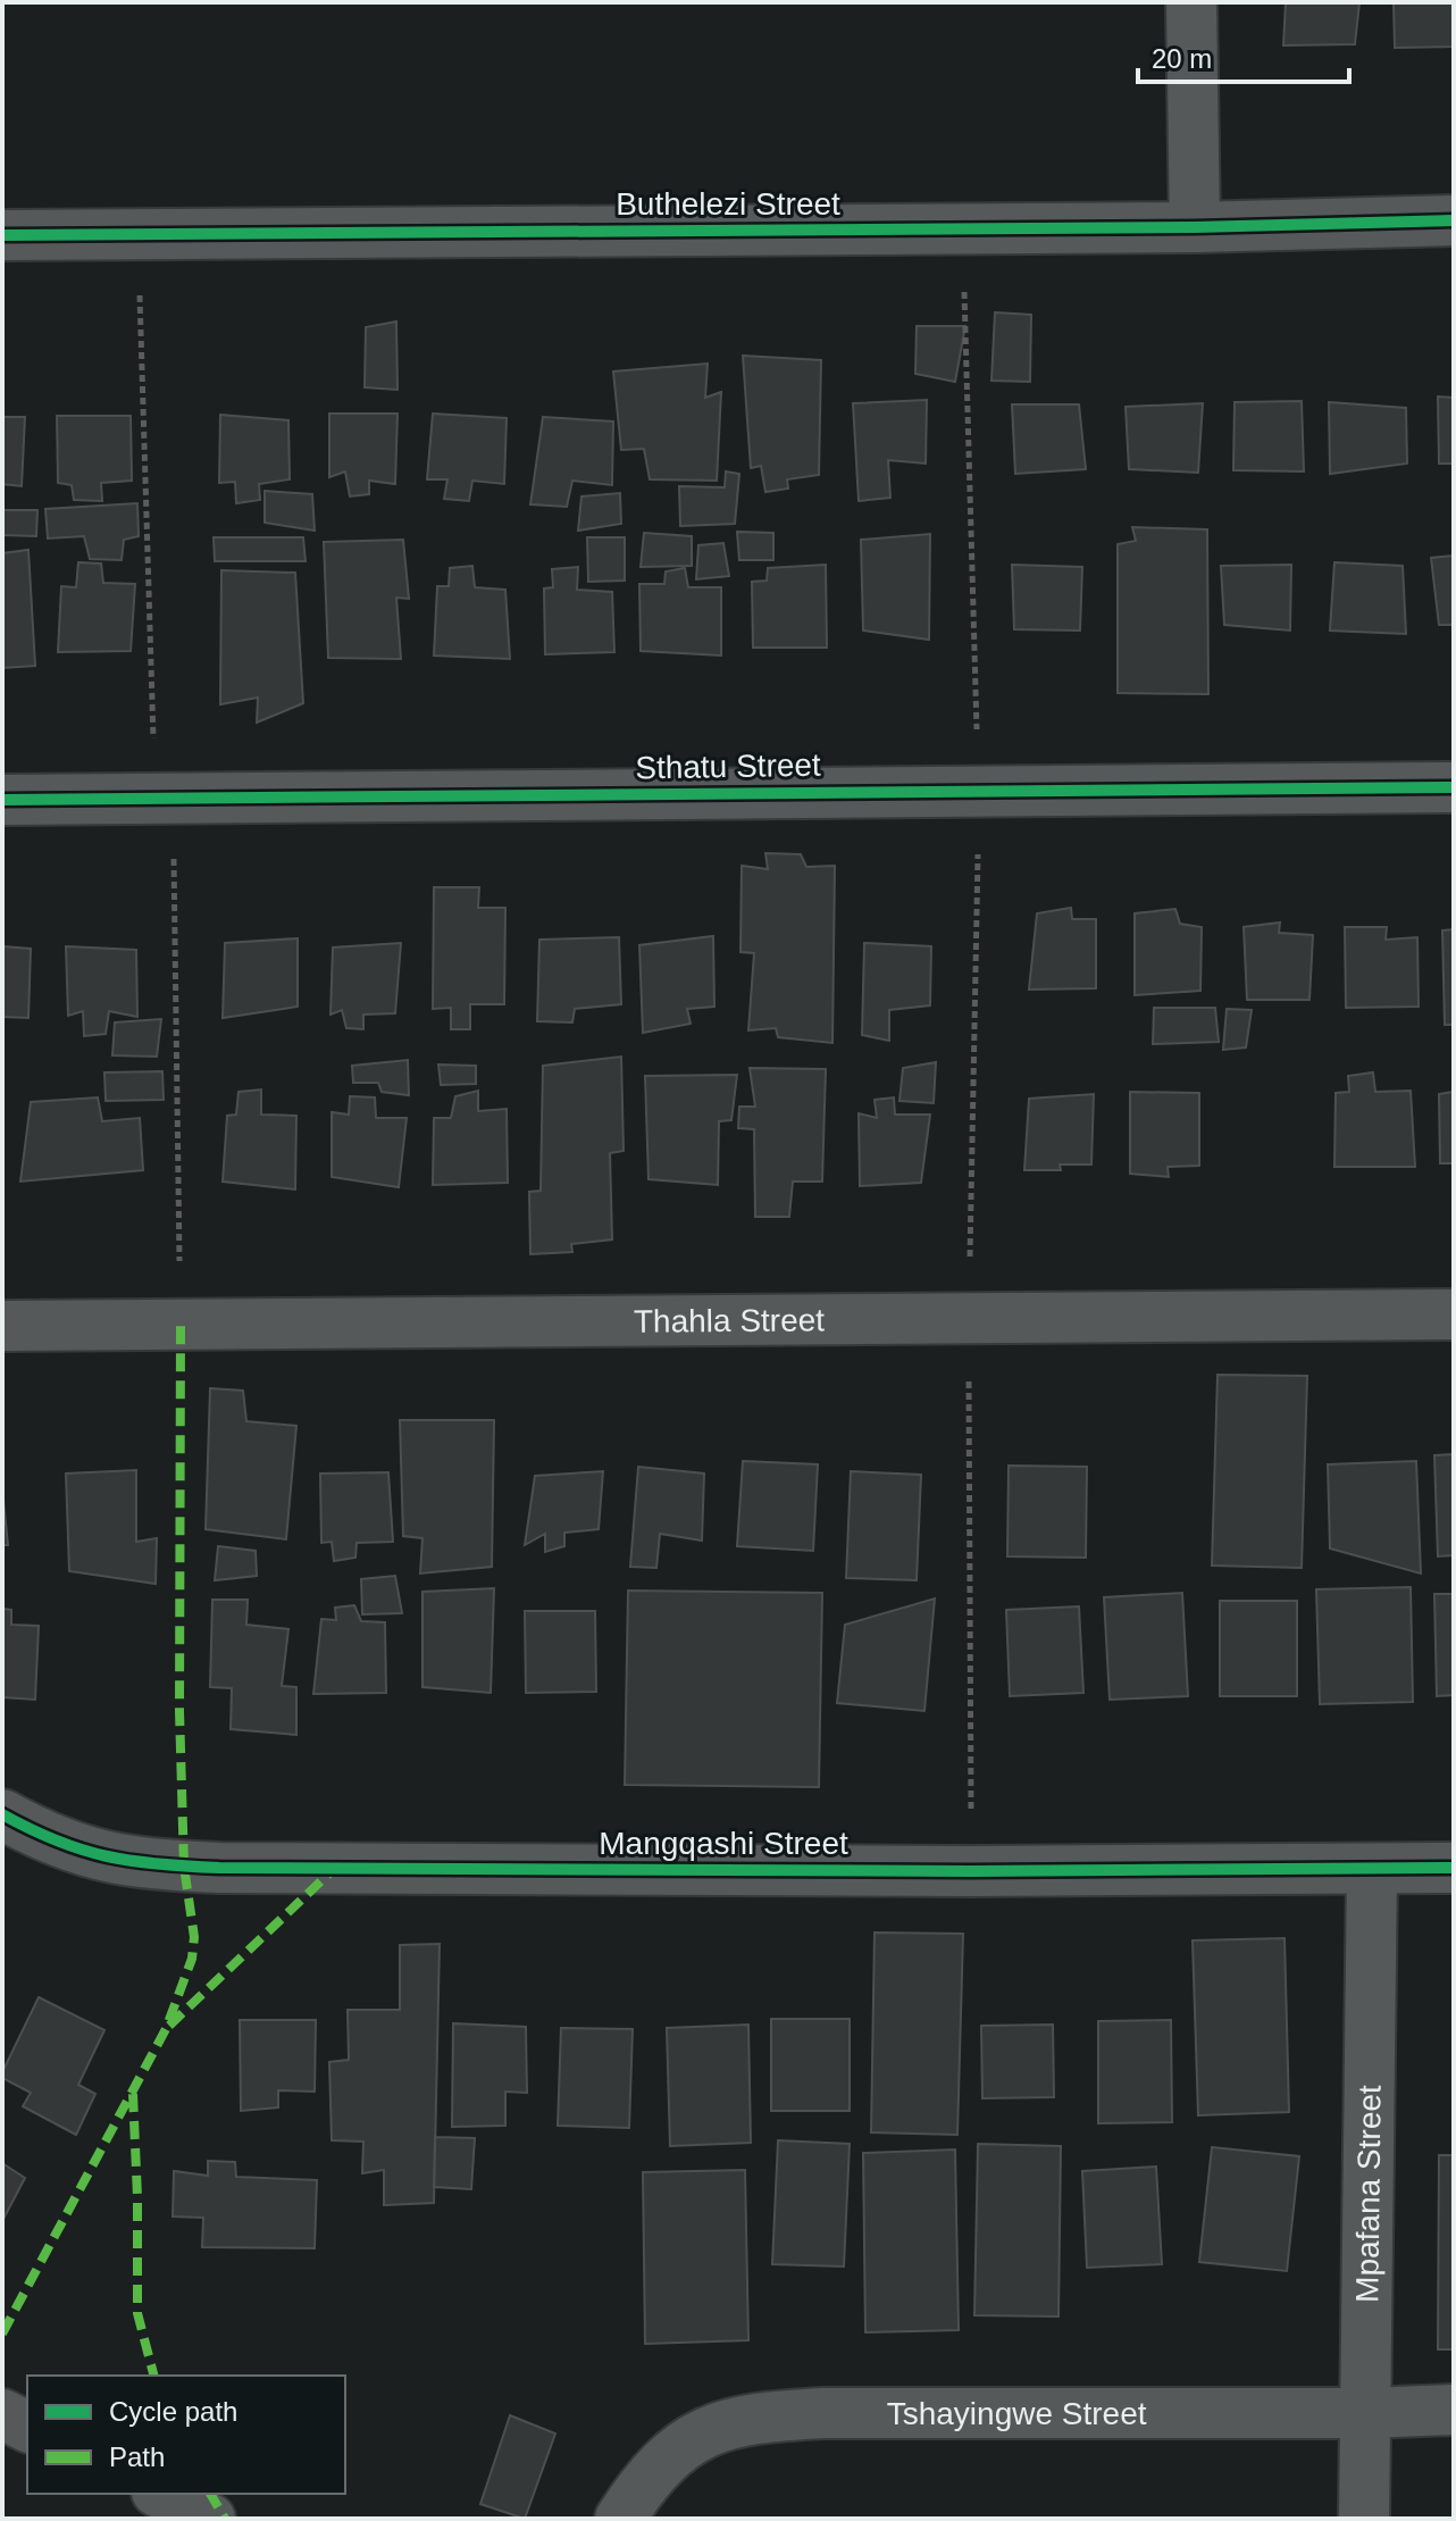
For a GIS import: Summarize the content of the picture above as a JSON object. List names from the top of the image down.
{
  "streets": {
    "street": [
      "Buthelezi Street",
      "Sthatu Street",
      "Thahla Street",
      "Mangqashi Street",
      "Mpafana Street",
      "Tshayingwe Street"
    ]
  },
  "crossings": [
    ["Mangqashi Street", "Mpafana Street"],
    ["Mpafana Street", "Tshayingwe Street"]
  ],
  "legend": ["Cycle path", "Path"],
  "scale_bar": "20 m"
}
